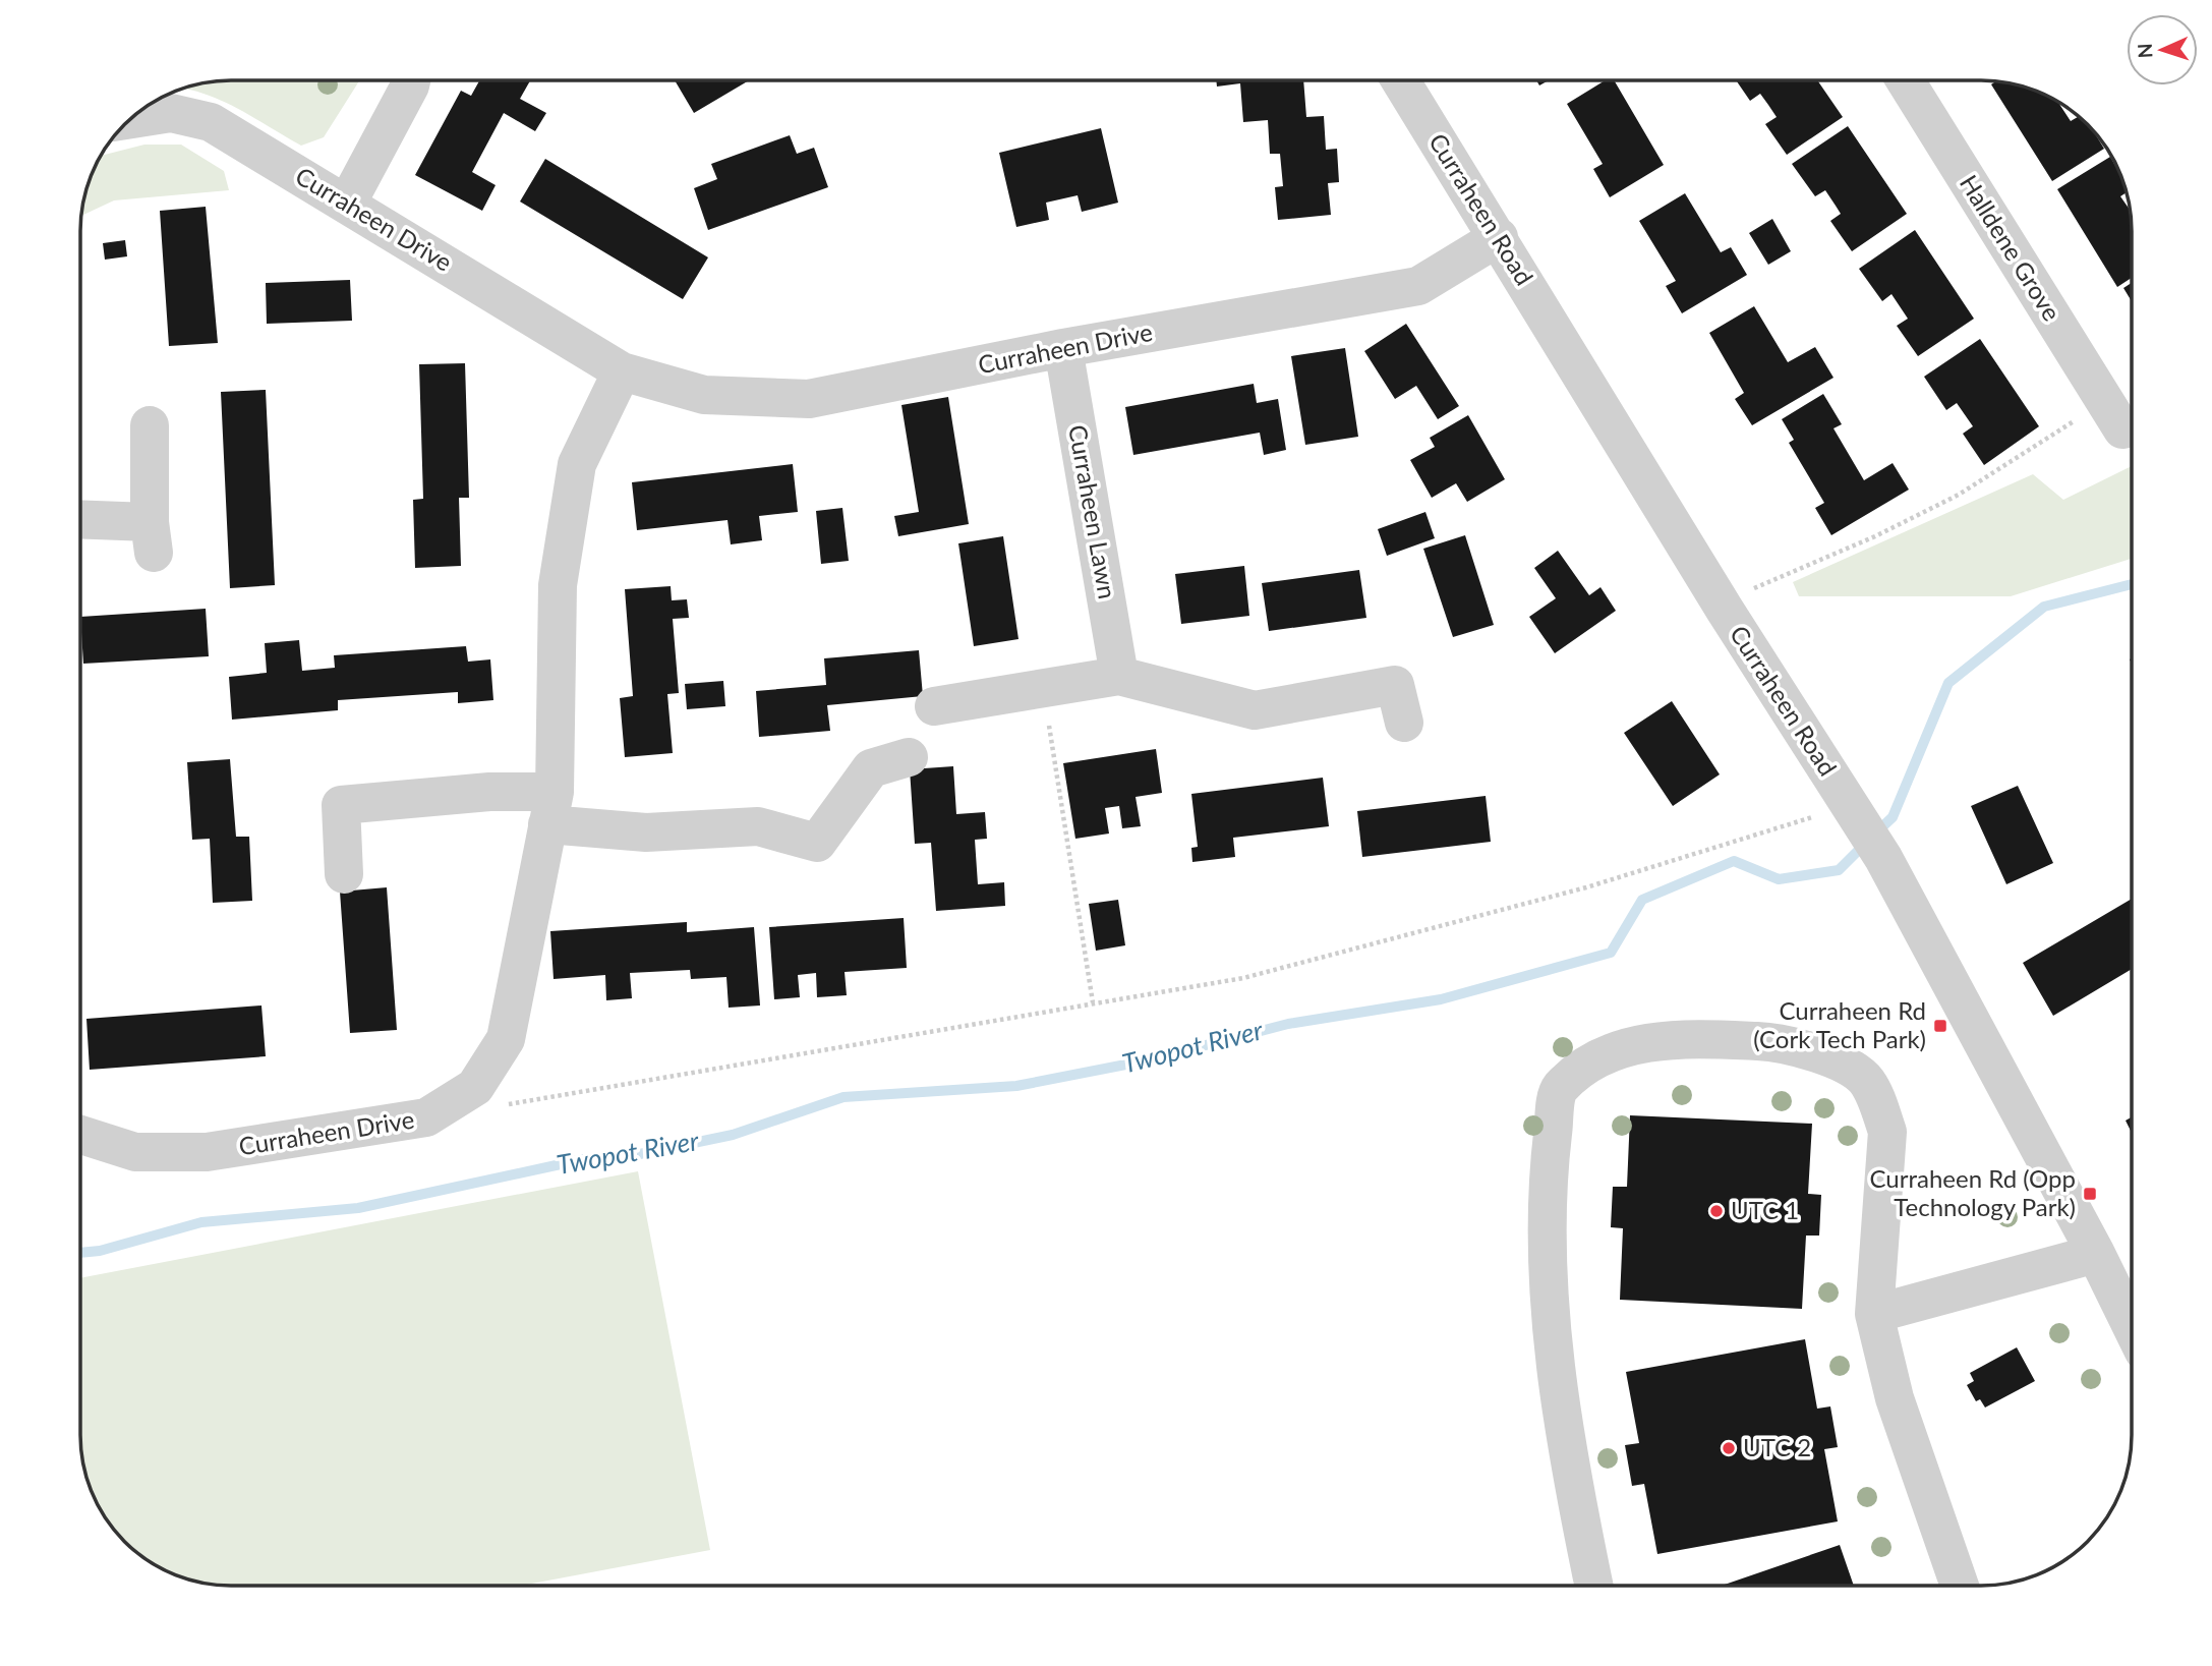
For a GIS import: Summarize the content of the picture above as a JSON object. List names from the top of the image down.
{
  "streets": {
    "street": [
      "Curraheen Road",
      "Curraheen Drive",
      "Halldene Grove",
      "Curraheen Lawn"
    ]
  },
  "crossings": [
    ["Curraheen Road", "Curraheen Drive"],
    ["Curraheen Drive", "Curraheen Lawn"]
  ],
  "water": ["Twopot River"],
  "places": {
    "transit": ["Curraheen Rd (Cork Tech Park)", "Curraheen Rd (Opp Technology Park)"],
    "other": ["UTC 1", "UTC 2"]
  },
  "north": "left"
}
